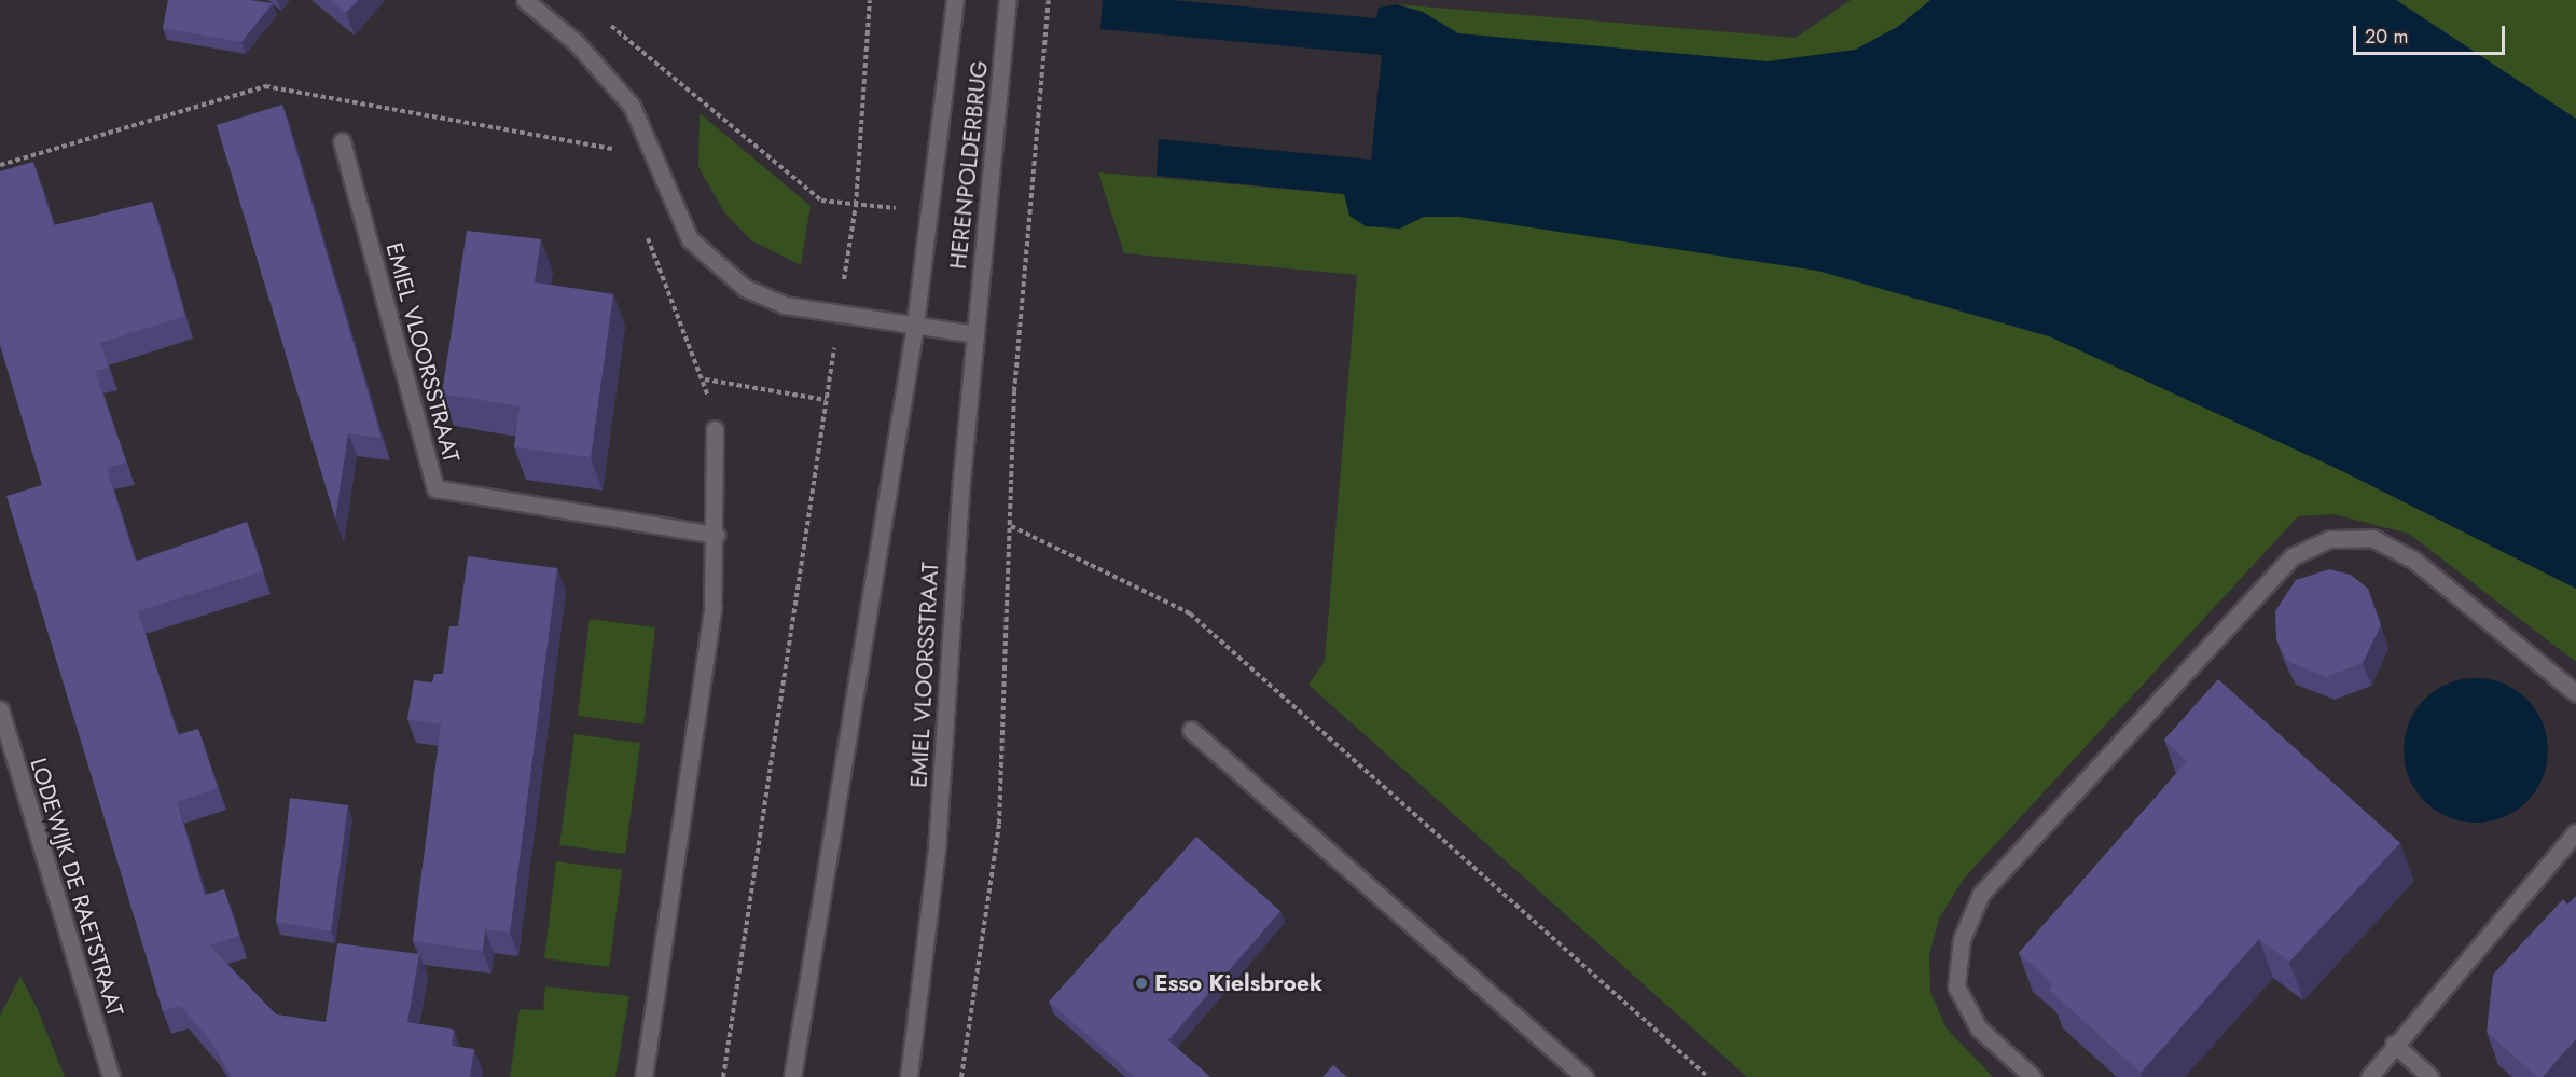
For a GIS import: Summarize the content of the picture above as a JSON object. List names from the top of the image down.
{
  "streets": {
    "street": ["HERENPOLDERBRUG", "EMIEL VLOORSSTRAAT", "LODEWIJK DE RAETSTRAAT"]
  },
  "crossings": [
    ["HERENPOLDERBRUG", "EMIEL VLOORSSTRAAT"]
  ],
  "places": ["Esso Kielsbroek"],
  "scale_bar": "20 m"
}
